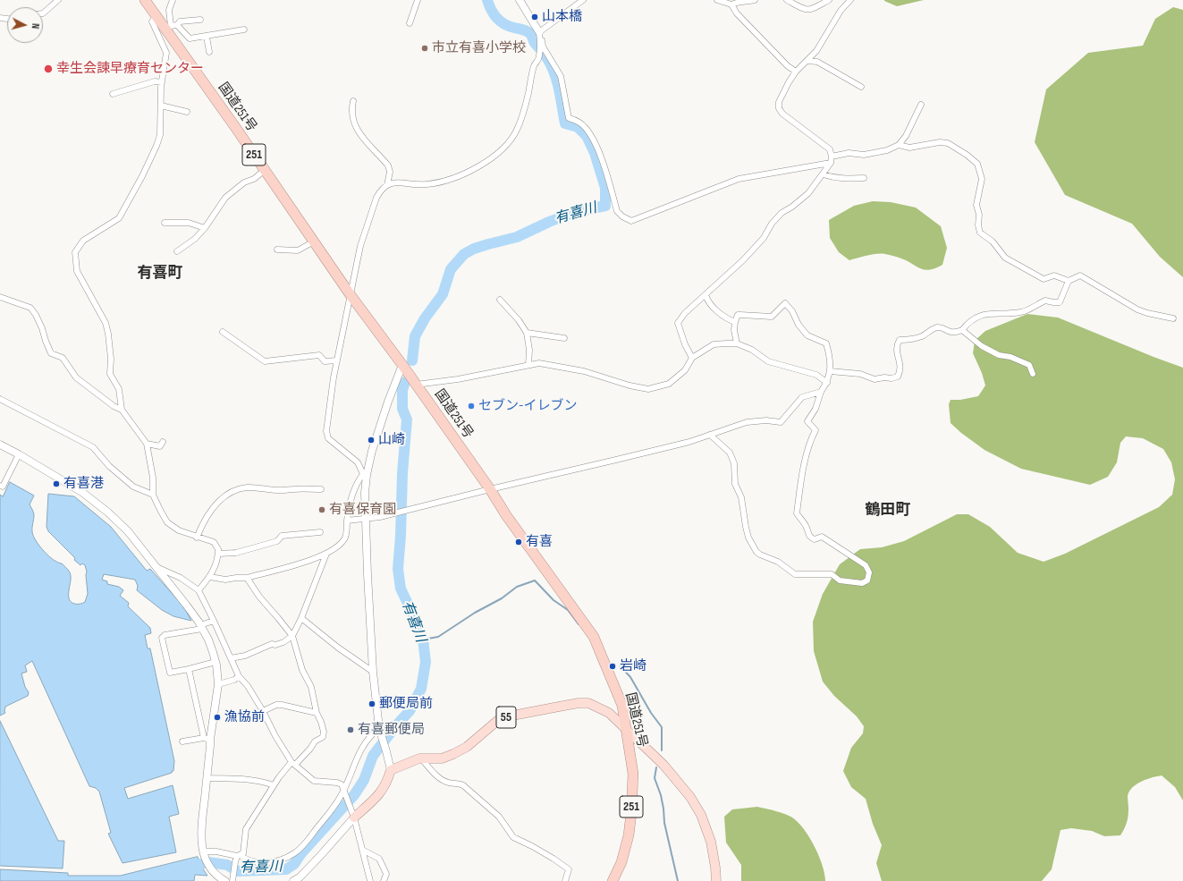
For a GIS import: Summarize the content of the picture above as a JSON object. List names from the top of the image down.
{
  "streets": {
    "highway": ["国道251号", "251"],
    "main road": ["55"]
  },
  "crossings": [
    ["国道251号", "55"]
  ],
  "districts": ["有喜町", "鶴田町"],
  "water": ["有喜川"],
  "places": [
    "山本橋",
    "市立有喜小学校",
    "幸生会諫早療育センター",
    "セブン-イレブン",
    "山崎",
    "有喜港",
    "有喜保育園",
    "有喜",
    "岩崎",
    "郵便局前",
    "漁協前",
    "有喜郵便局"
  ],
  "north": "right"
}
